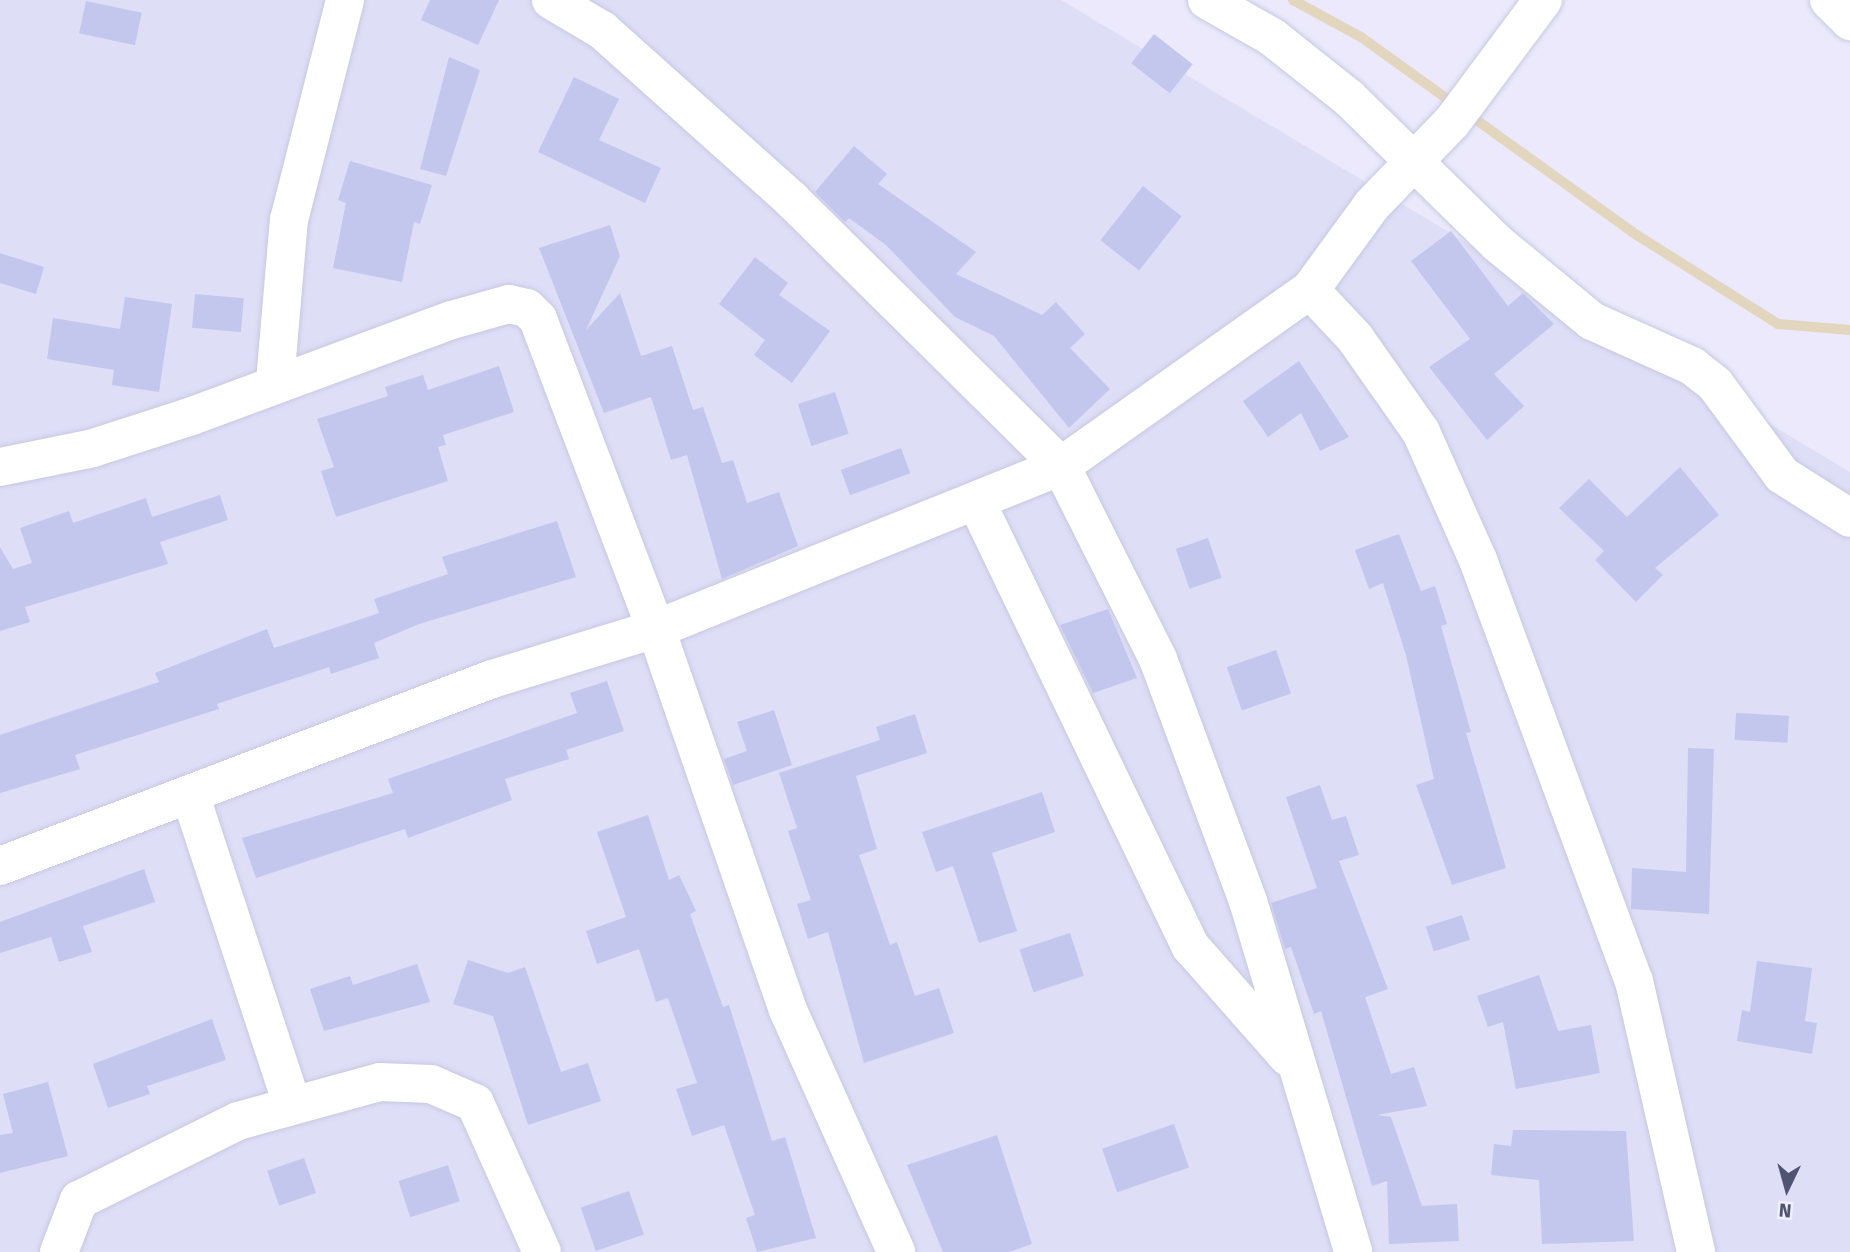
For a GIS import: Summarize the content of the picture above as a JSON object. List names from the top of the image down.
{
  "north": "bottom"
}
